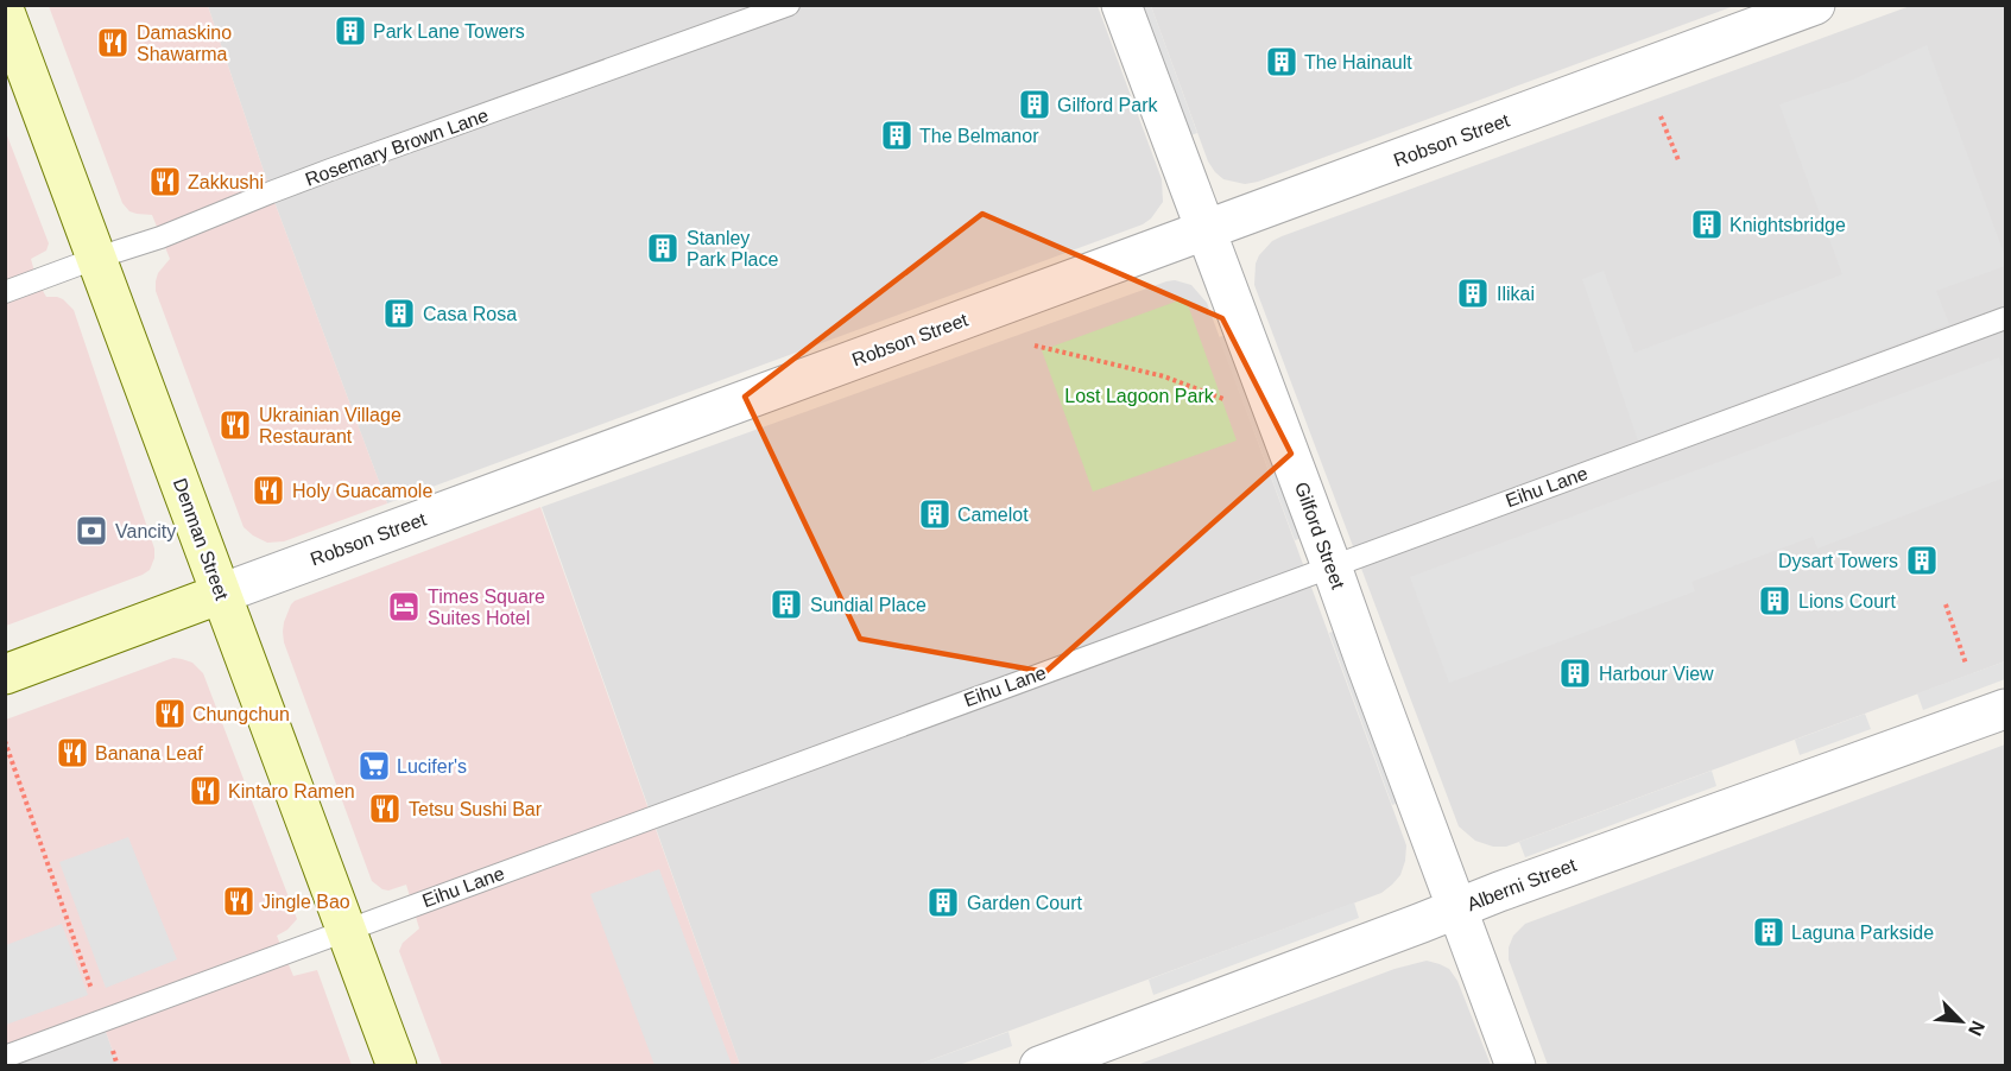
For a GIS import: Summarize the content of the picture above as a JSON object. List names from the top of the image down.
{
  "streets": {
    "main road": ["Robson Street", "Denman Street"],
    "street": ["Gilford Street", "Alberni Street"],
    "lane": ["Rosemary Brown Lane", "Eihu Lane"]
  },
  "crossings": [
    ["Robson Street", "Gilford Street"],
    ["Robson Street", "Denman Street"],
    ["Rosemary Brown Lane", "Denman Street"],
    ["Eihu Lane", "Gilford Street"],
    ["Eihu Lane", "Denman Street"],
    ["Gilford Street", "Alberni Street"]
  ],
  "parks": ["Lost Lagoon Park"],
  "places": {
    "building": [
      "Park Lane Towers",
      "The Hainault",
      "Gilford Park",
      "The Belmanor",
      "Knightsbridge",
      "Stanley Park Place",
      "Ilikai",
      "Casa Rosa",
      "Camelot",
      "Dysart Towers",
      "Lions Court",
      "Sundial Place",
      "Harbour View",
      "Garden Court",
      "Laguna Parkside"
    ],
    "restaurant": [
      "Damaskino Shawarma",
      "Zakkushi",
      "Ukrainian Village Restaurant",
      "Holy Guacamole",
      "Chungchun",
      "Banana Leaf",
      "Kintaro Ramen",
      "Tetsu Sushi Bar",
      "Jingle Bao"
    ],
    "bank": ["Vancity"],
    "hotel": ["Times Square Suites Hotel"],
    "supermarket": ["Lucifer's"]
  },
  "north": "bottom right"
}
